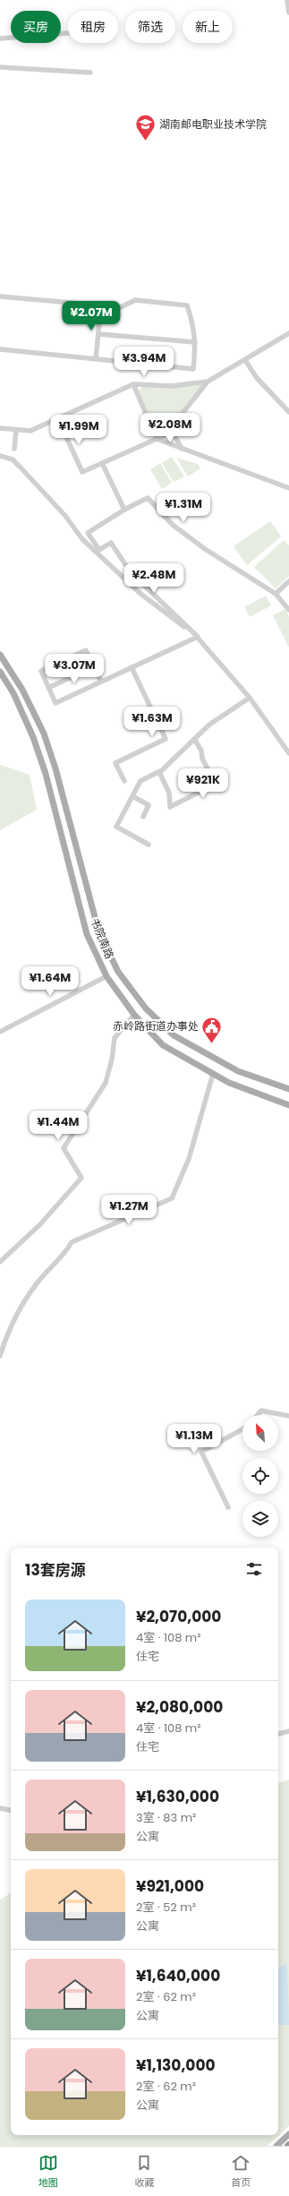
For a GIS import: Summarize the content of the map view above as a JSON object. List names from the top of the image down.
{
  "streets": {
    "main road": ["书院南路"]
  },
  "places": {
    "school or university": ["湖南邮电职业技术学院"],
    "public building": ["赤岭路街道办事处"]
  },
  "north": "top left",
  "page": {
    "chip": [
      "买房",
      "租房",
      "筛选",
      "新上"
    ],
    "price": [
      "¥2.07M",
      "¥3.94M",
      "¥2.08M",
      "¥1.99M",
      "¥1.31M",
      "¥2.48M",
      "¥3.07M",
      "¥1.63M",
      "¥921K",
      "¥1.64M",
      "¥1.44M",
      "¥1.27M",
      "¥1.13M"
    ],
    "heading": "13套房源",
    "list": [
      {
        "name": "¥2,070,000",
        "note": "4室 · 108 m² · 住宅"
      },
      {
        "name": "¥2,080,000",
        "note": "4室 · 108 m² · 住宅"
      },
      {
        "name": "¥1,630,000",
        "note": "3室 · 83 m² · 公寓"
      },
      {
        "name": "¥921,000",
        "note": "2室 · 52 m² · 公寓"
      },
      {
        "name": "¥1,640,000",
        "note": "2室 · 62 m² · 公寓"
      },
      {
        "name": "¥1,130,000",
        "note": "2室 · 62 m² · 公寓"
      }
    ],
    "tabs": ["地图", "收藏", "首页"]
  }
}
